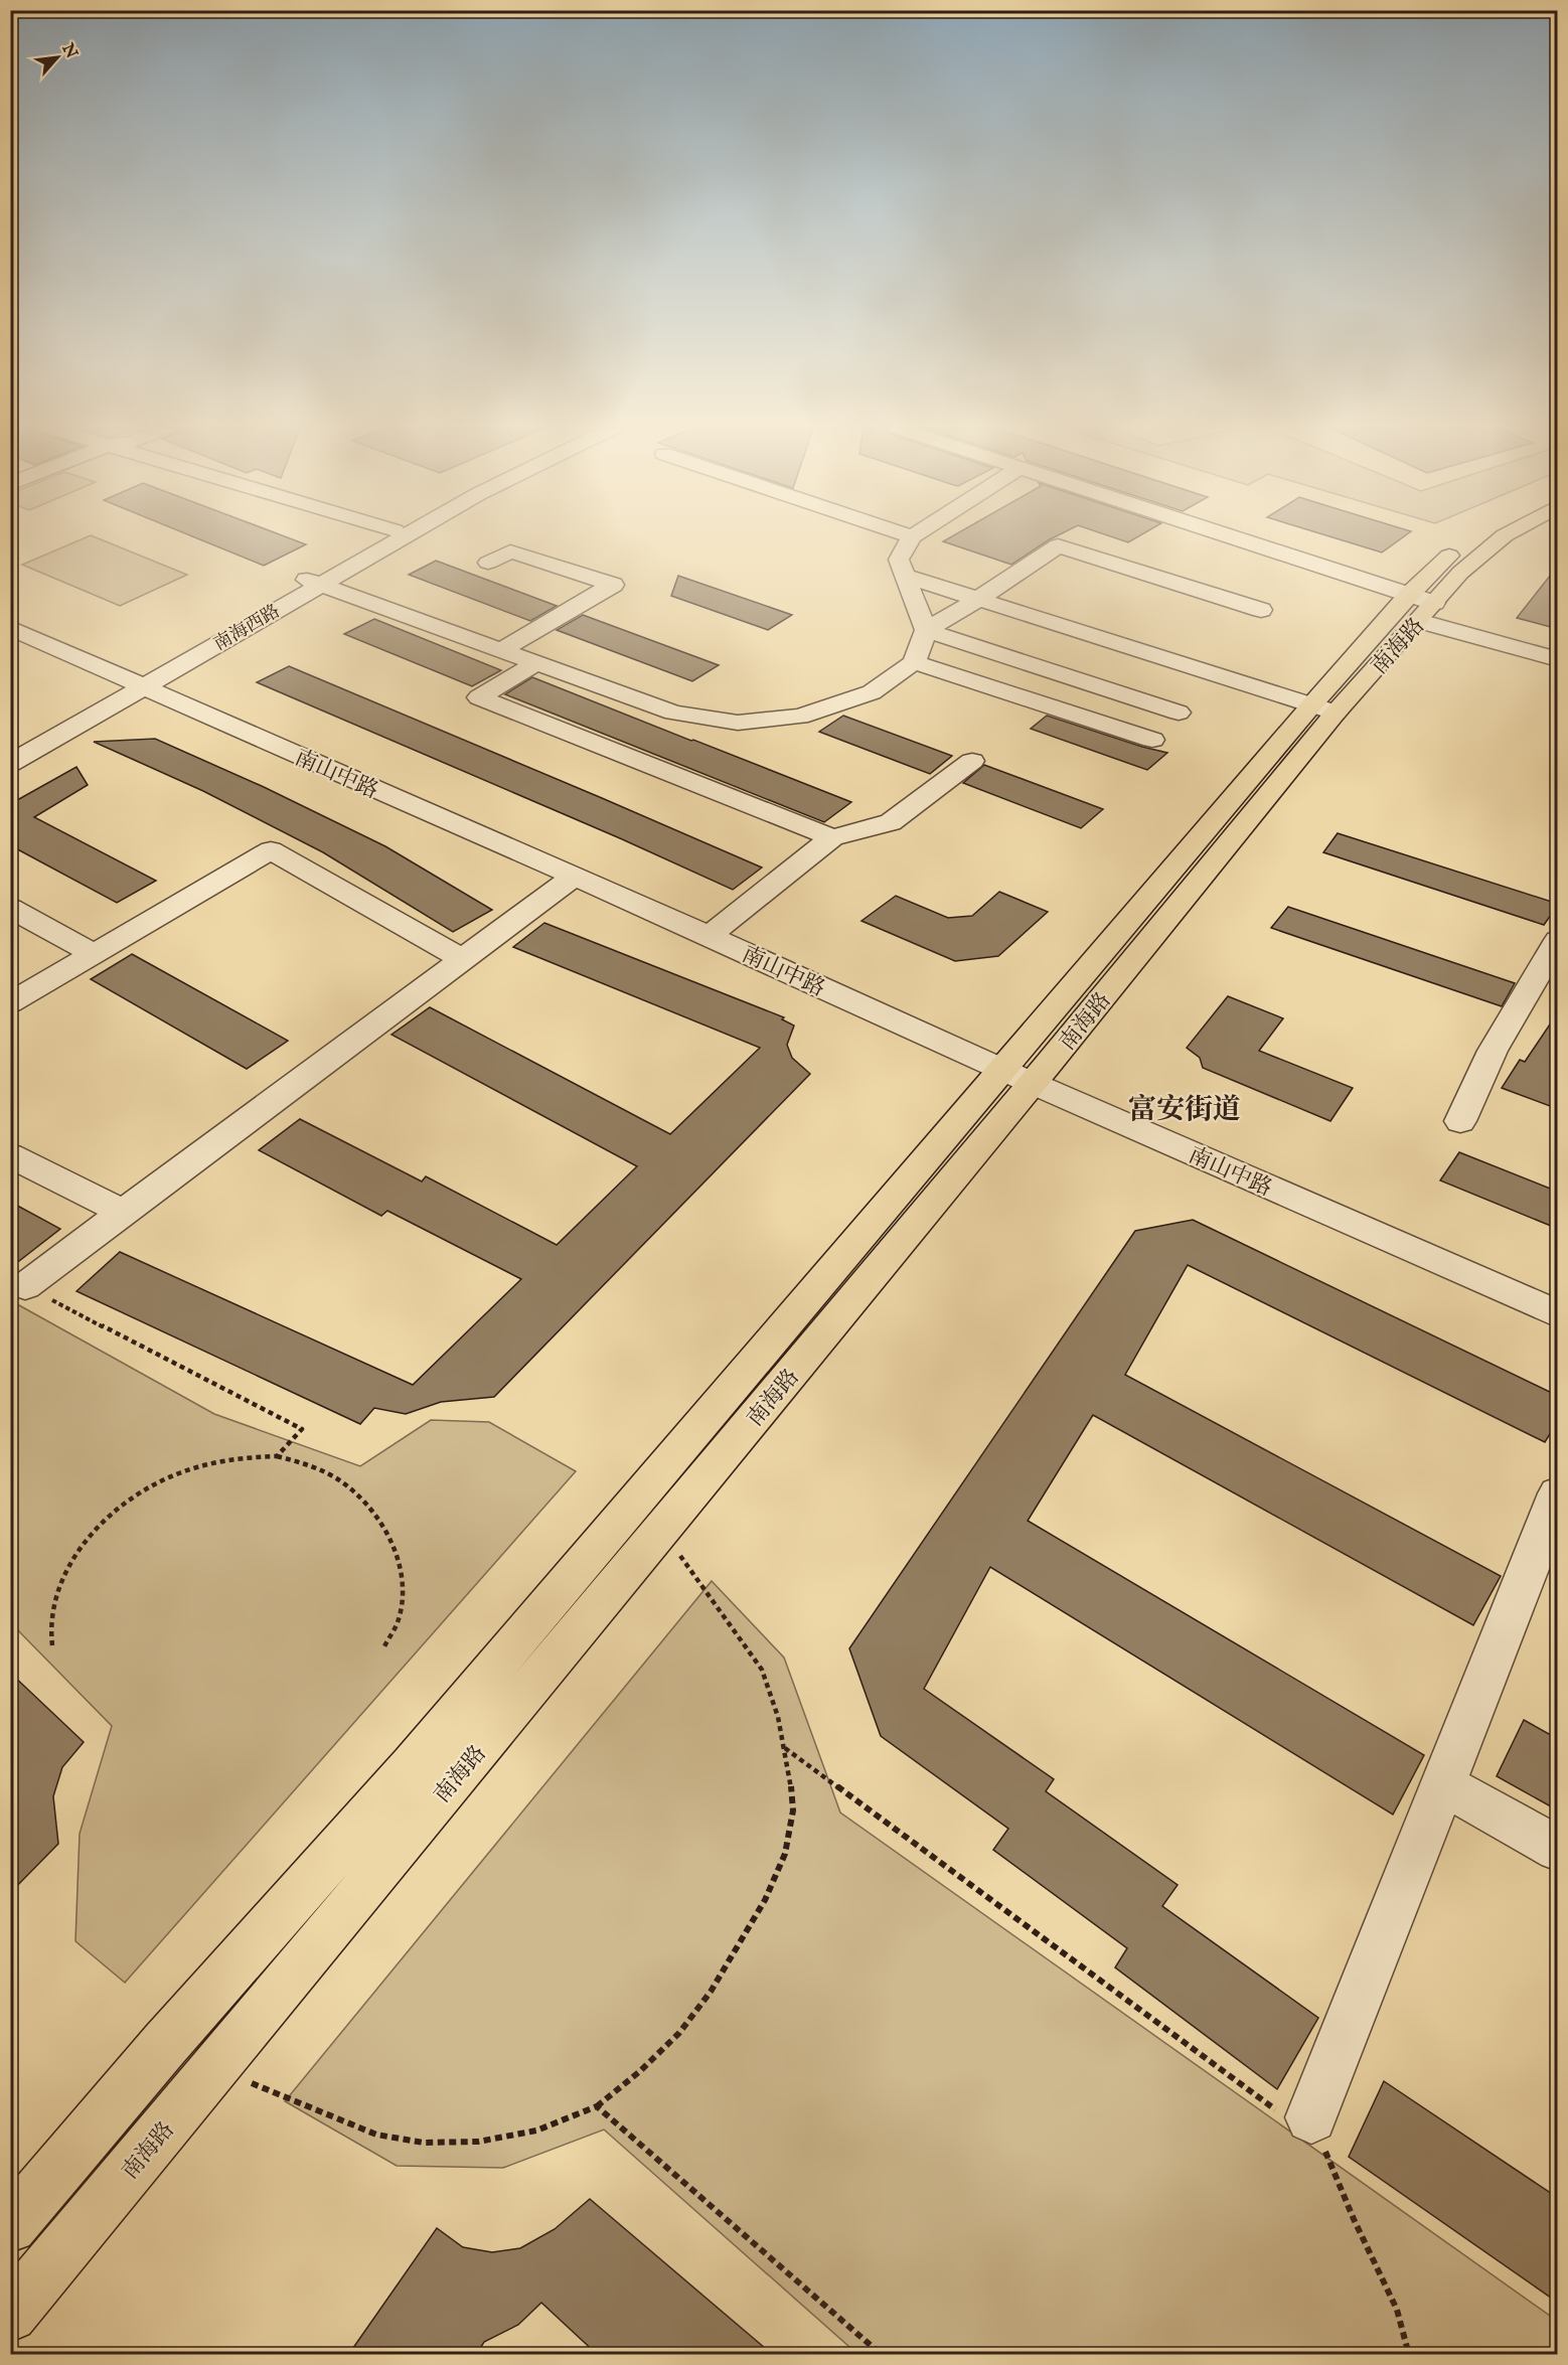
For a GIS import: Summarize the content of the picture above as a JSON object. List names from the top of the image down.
{
  "streets": {
    "main road": ["南海路"],
    "street": ["南海西路", "南山中路"]
  },
  "crossings": [
    ["南海西路", "南山中路"],
    ["南海路", "南山中路"]
  ],
  "districts": ["富安街道"],
  "north": "top right"
}
